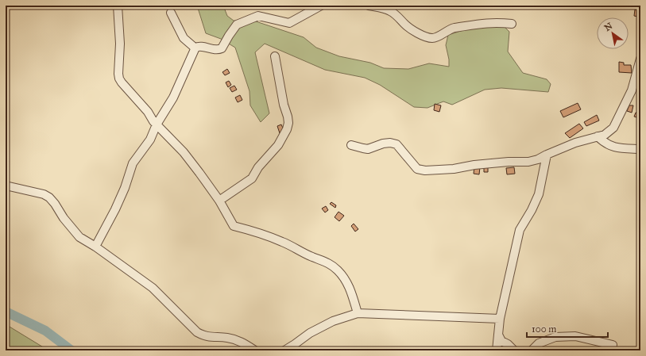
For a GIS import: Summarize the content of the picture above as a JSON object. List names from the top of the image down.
{
  "scale_bar": "100 m",
  "north": "top left"
}
